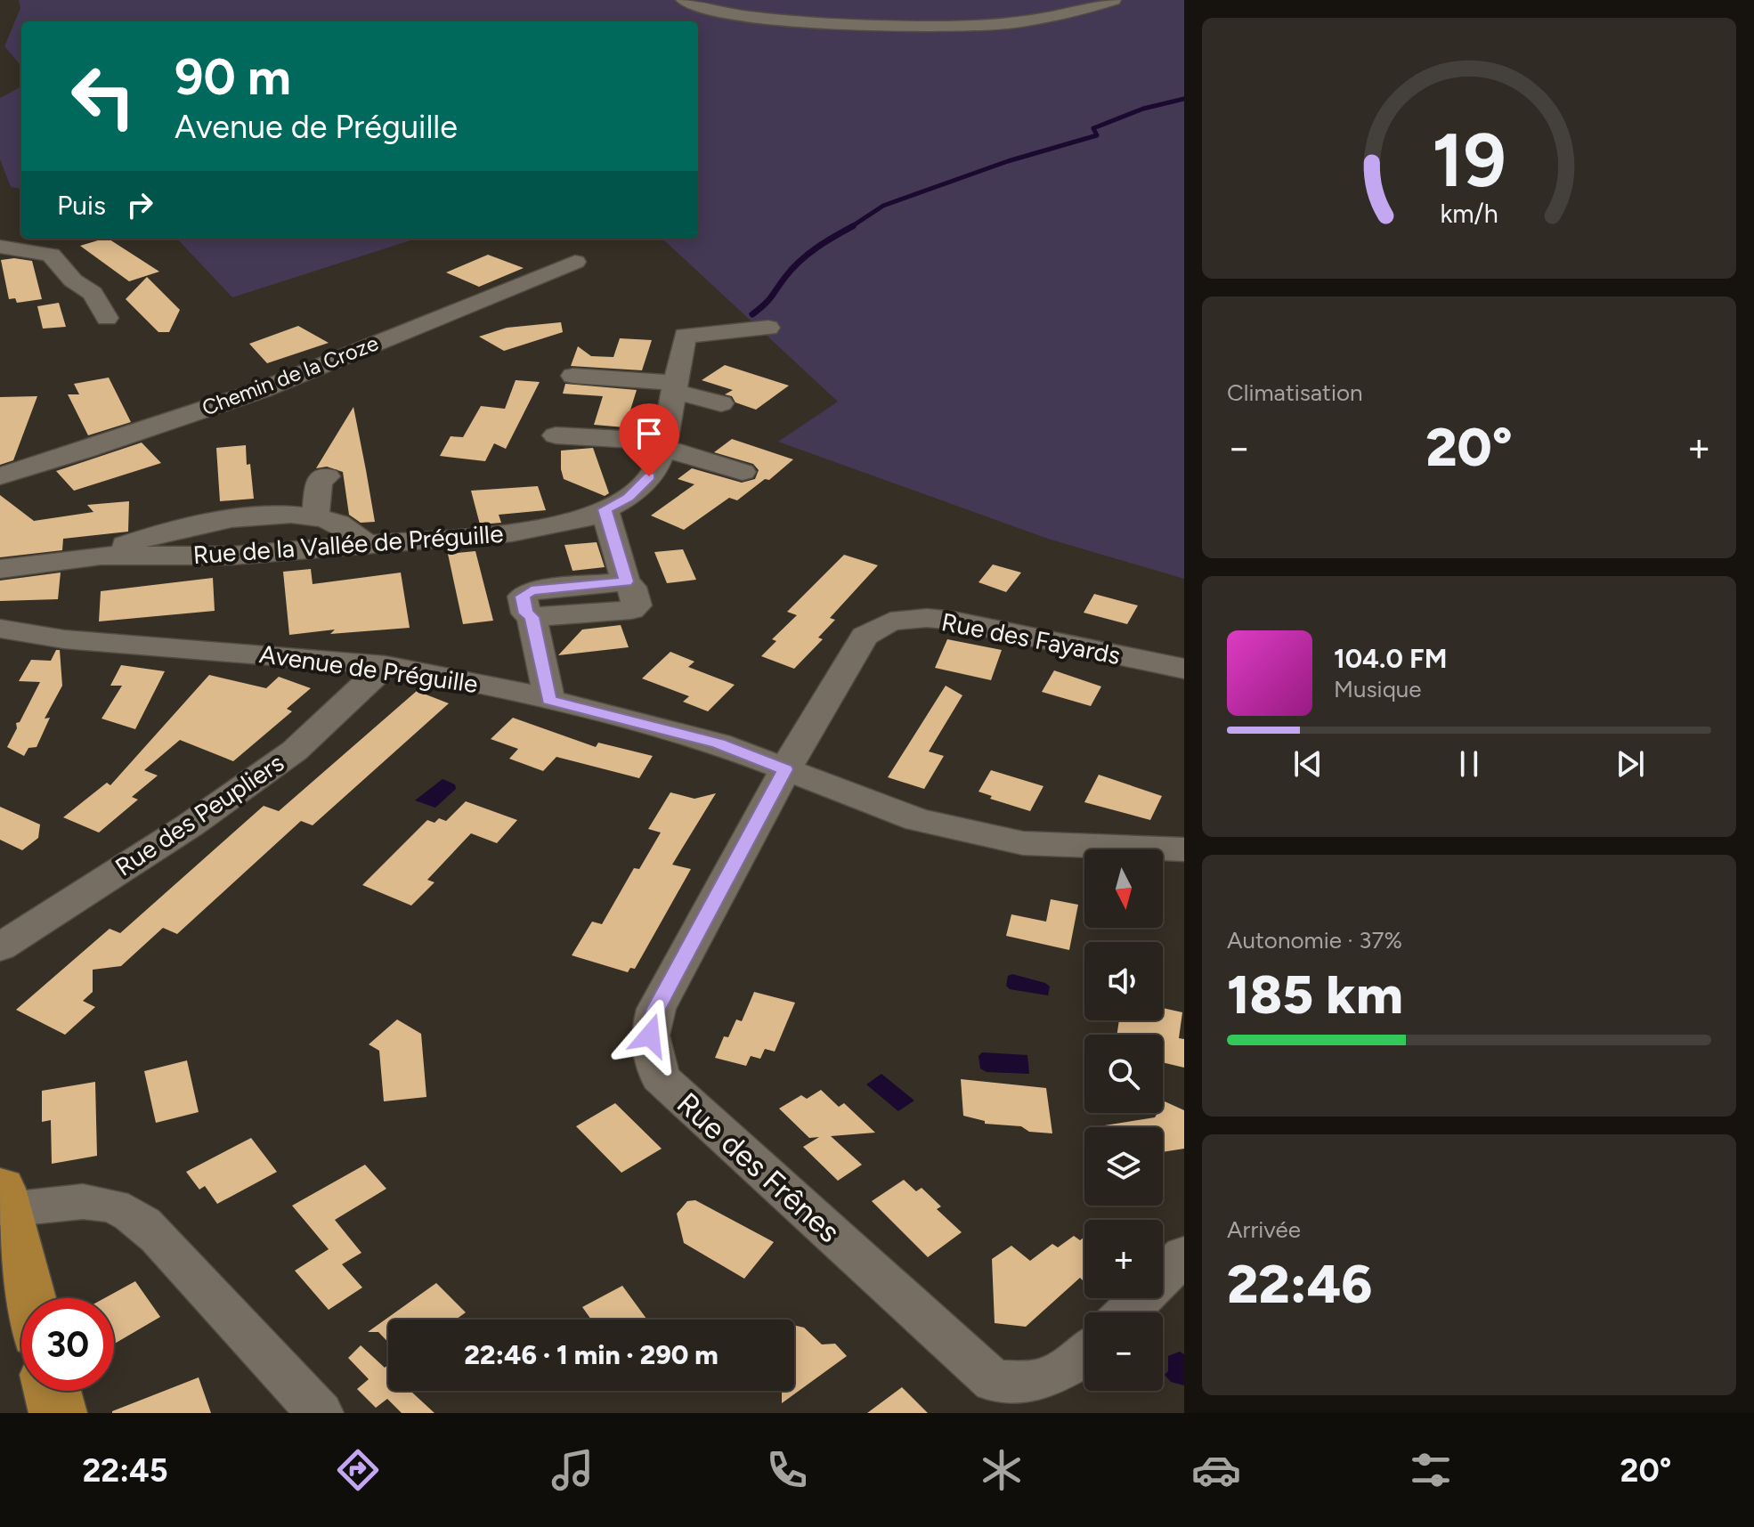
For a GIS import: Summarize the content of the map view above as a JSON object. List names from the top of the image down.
{
  "streets": {
    "street": [
      "Chemin de la Croze",
      "Rue de la Vallée de Préguille",
      "Rue des Fayards",
      "Avenue de Préguille",
      "Rue des Peupliers",
      "Rue des Frênes"
    ]
  },
  "crossings": [
    ["Rue des Fayards", "Avenue de Préguille"],
    ["Rue des Fayards", "Rue des Frênes"],
    ["Avenue de Préguille", "Rue des Peupliers"],
    ["Avenue de Préguille", "Rue des Frênes"]
  ],
  "north": "bottom",
  "page": {
    "turn": ["90 m", "Avenue de Préguille"],
    "then": "Puis",
    "tile": [
      "Climatisation",
      ["Autonomie · 37%", "185 km"],
      ["Arrivée", "22:46"]
    ],
    "heat": ["−", "20°", "+"],
    "song": ["104.0 FM", "Musique"],
    "map_buttons": ["+", "−"],
    "limit": "30",
    "trip": "22:46 · 1 min · 290 m",
    "tabs": ["22:45", "20°"],
    "gauge": ["19", "km/h"]
  }
}
